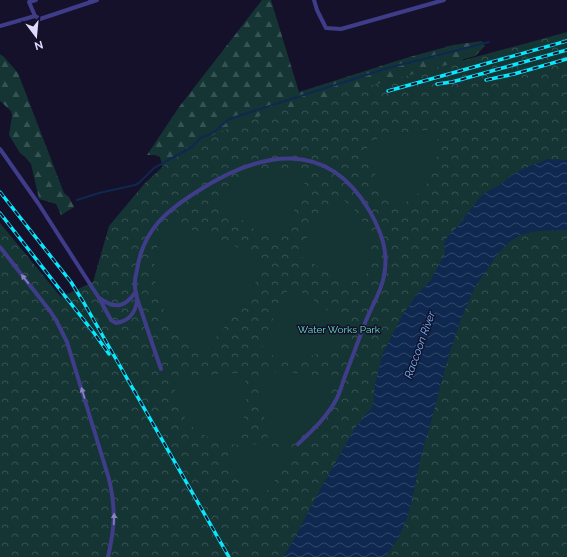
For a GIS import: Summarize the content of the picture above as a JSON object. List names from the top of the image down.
{
  "water": ["Raccoon River"],
  "parks": ["Water Works Park"],
  "north": "bottom"
}
